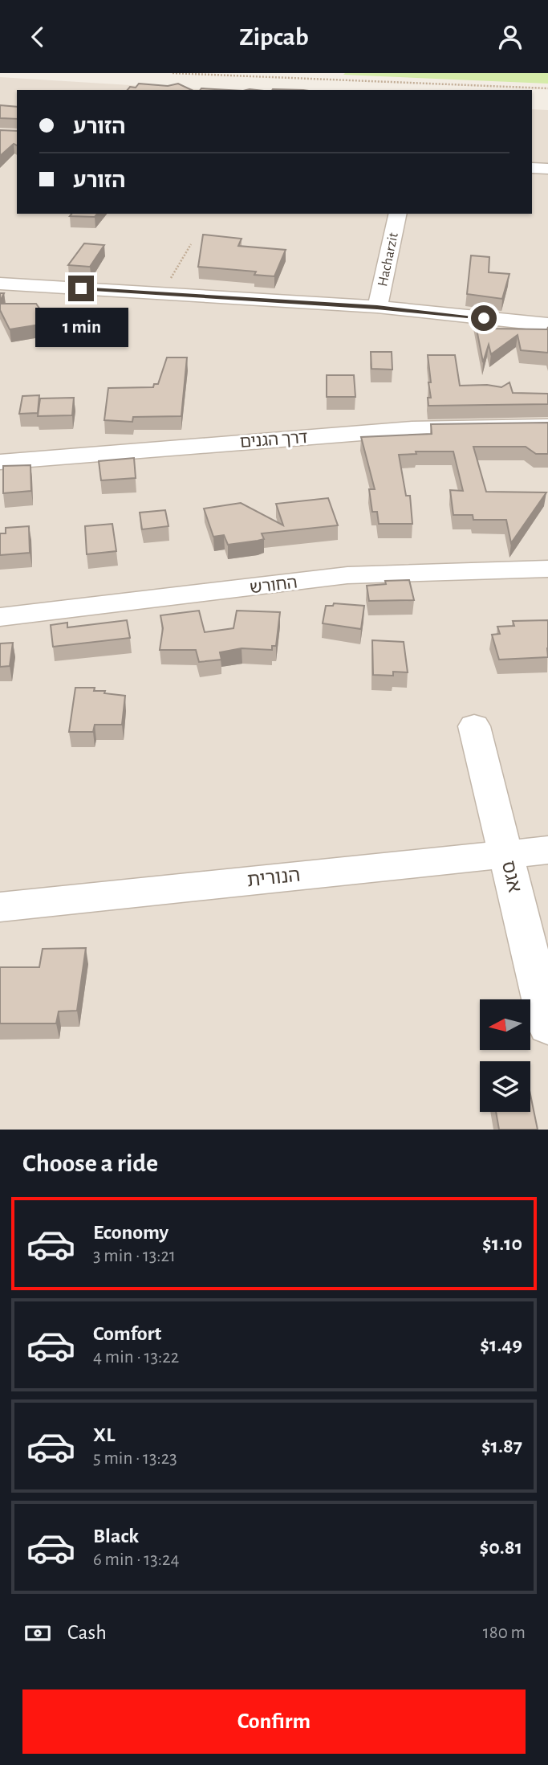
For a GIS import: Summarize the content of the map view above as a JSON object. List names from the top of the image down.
{
  "streets": {
    "street": [
      "Hacharzit",
      "דרך הגנים",
      "החורש",
      "אגס",
      "הנורית"
    ]
  },
  "crossings": [
    ["אגס", "הנורית"]
  ],
  "north": "left",
  "page": {
    "header": "Zipcab",
    "banner": ["הזורע", "הזורע"],
    "bubble": "1 min",
    "heading": "Choose a ride",
    "list": [
      {
        "name": "Economy",
        "note": "3 min · 13:21",
        "value": "$1.10"
      },
      {
        "name": "Comfort",
        "note": "4 min · 13:22",
        "value": "$1.49"
      },
      {
        "name": "XL",
        "note": "5 min · 13:23",
        "value": "$1.87"
      },
      {
        "name": "Black",
        "note": "6 min · 13:24",
        "value": "$0.81"
      }
    ],
    "pay": ["Cash", "180 m"],
    "buttons": "Confirm"
  }
}
